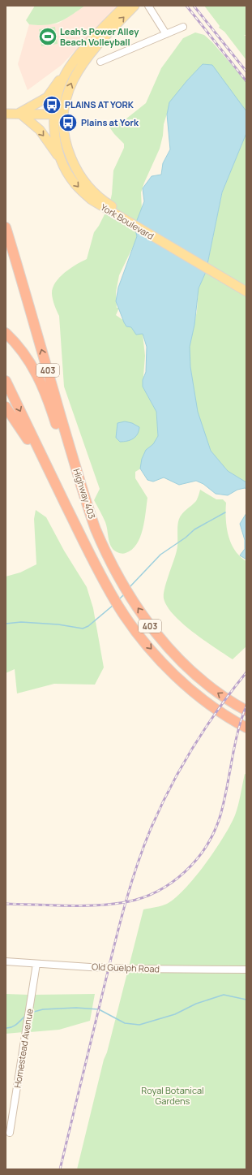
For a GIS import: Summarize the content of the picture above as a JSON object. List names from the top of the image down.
{
  "streets": {
    "highway": ["403", "Highway 403"],
    "main road": ["York Boulevard"],
    "street": ["Old Guelph Road", "Homestead Avenue"]
  },
  "crossings": [
    ["Old Guelph Road", "Homestead Avenue"]
  ],
  "parks": ["Royal Botanical Gardens"],
  "places": {
    "sports": ["Leah's Power Alley Beach Volleyball"],
    "bus stop": ["PLAINS AT YORK", "Plains at York"]
  }
}
